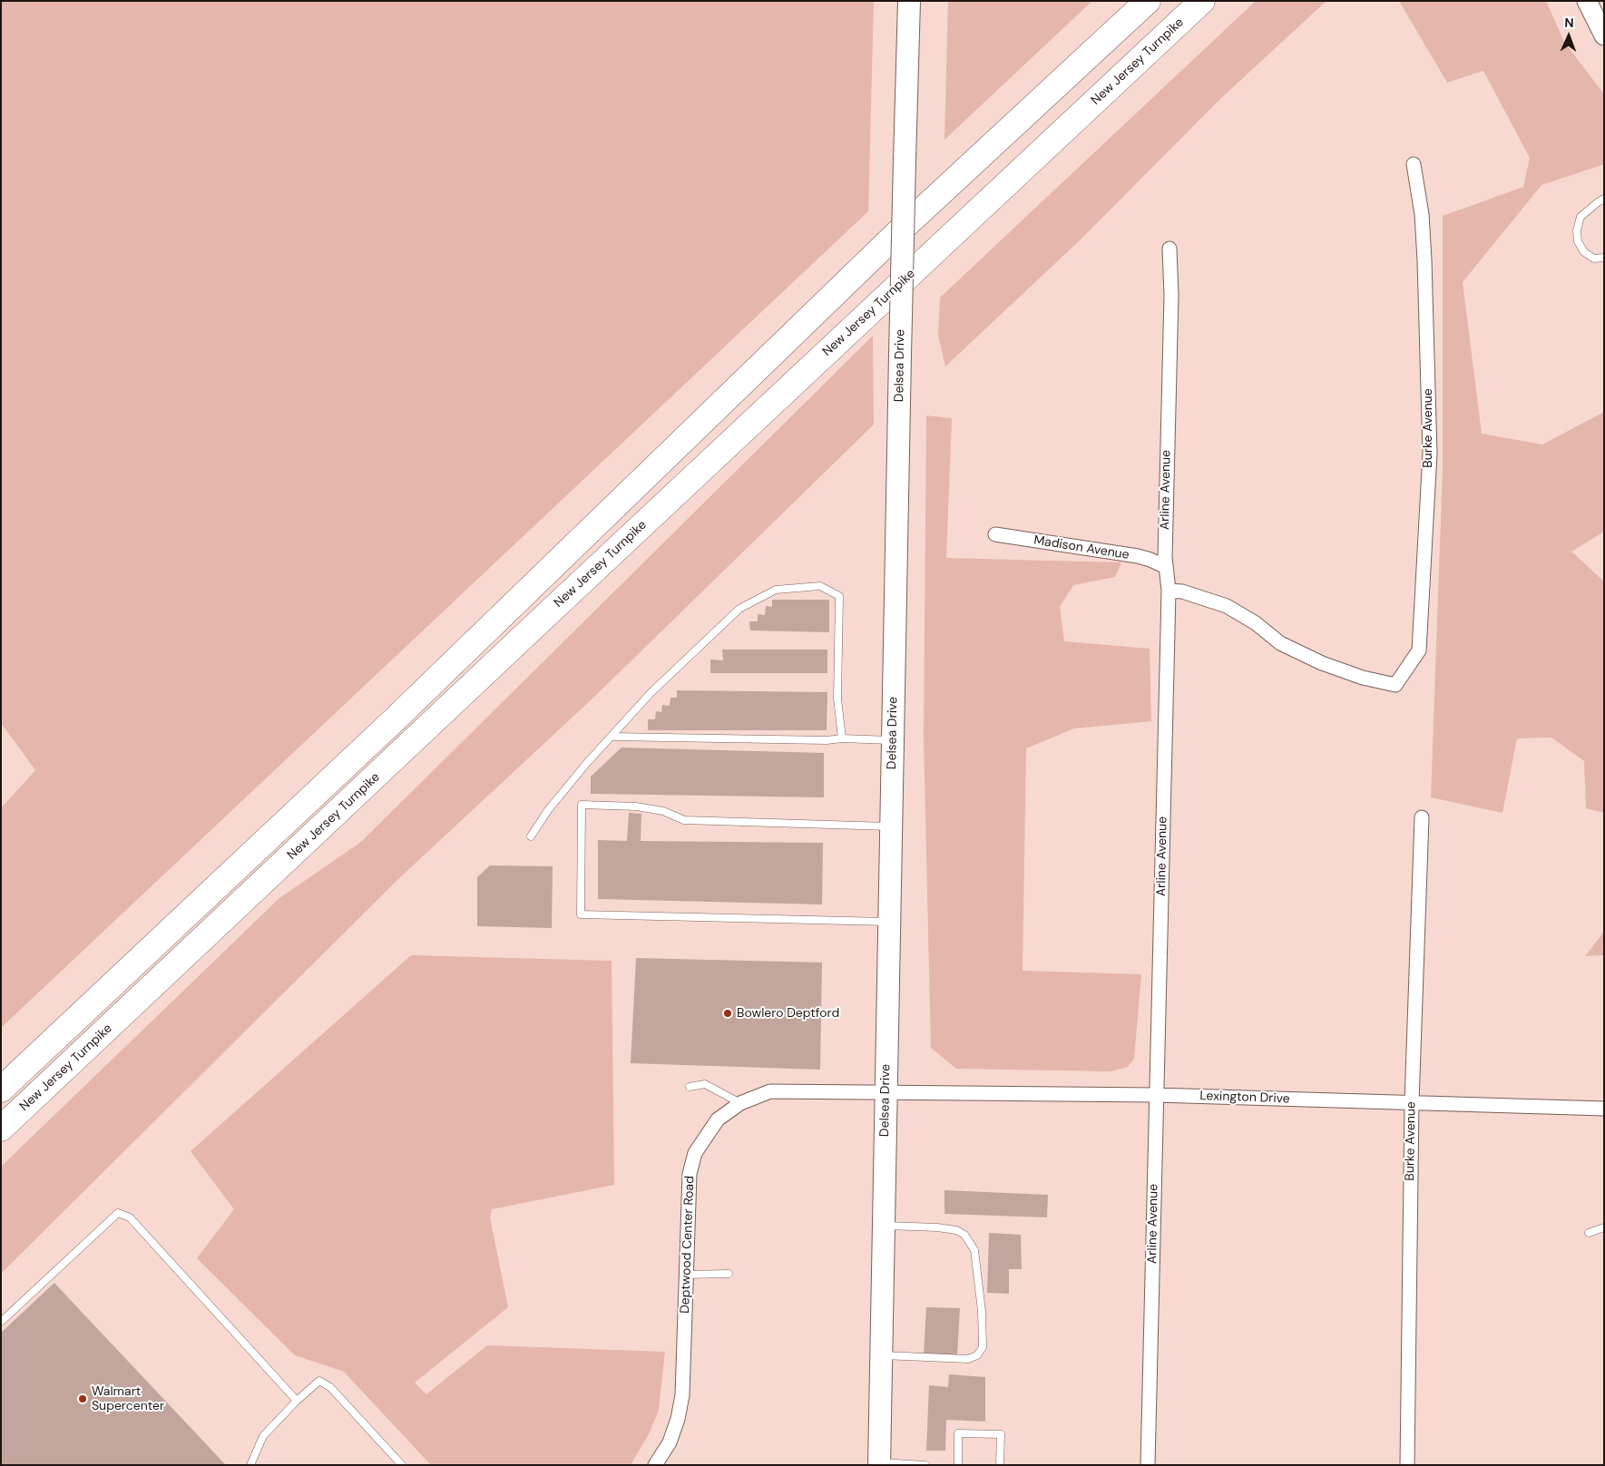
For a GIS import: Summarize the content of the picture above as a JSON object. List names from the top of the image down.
{
  "streets": {
    "highway": ["New Jersey Turnpike"],
    "main road": ["Delsea Drive"],
    "street": [
      "Burke Avenue",
      "Arline Avenue",
      "Madison Avenue",
      "Lexington Drive",
      "Deptwood Center Road"
    ]
  },
  "crossings": [
    ["Delsea Drive", "Lexington Drive"],
    ["Delsea Drive", "Deptwood Center Road"],
    ["Burke Avenue", "Arline Avenue"],
    ["Burke Avenue", "Lexington Drive"],
    ["Arline Avenue", "Madison Avenue"],
    ["Arline Avenue", "Lexington Drive"],
    ["Lexington Drive", "Deptwood Center Road"]
  ],
  "places": ["Bowlero Deptford", "Walmart Supercenter"],
  "north": "top"
}
